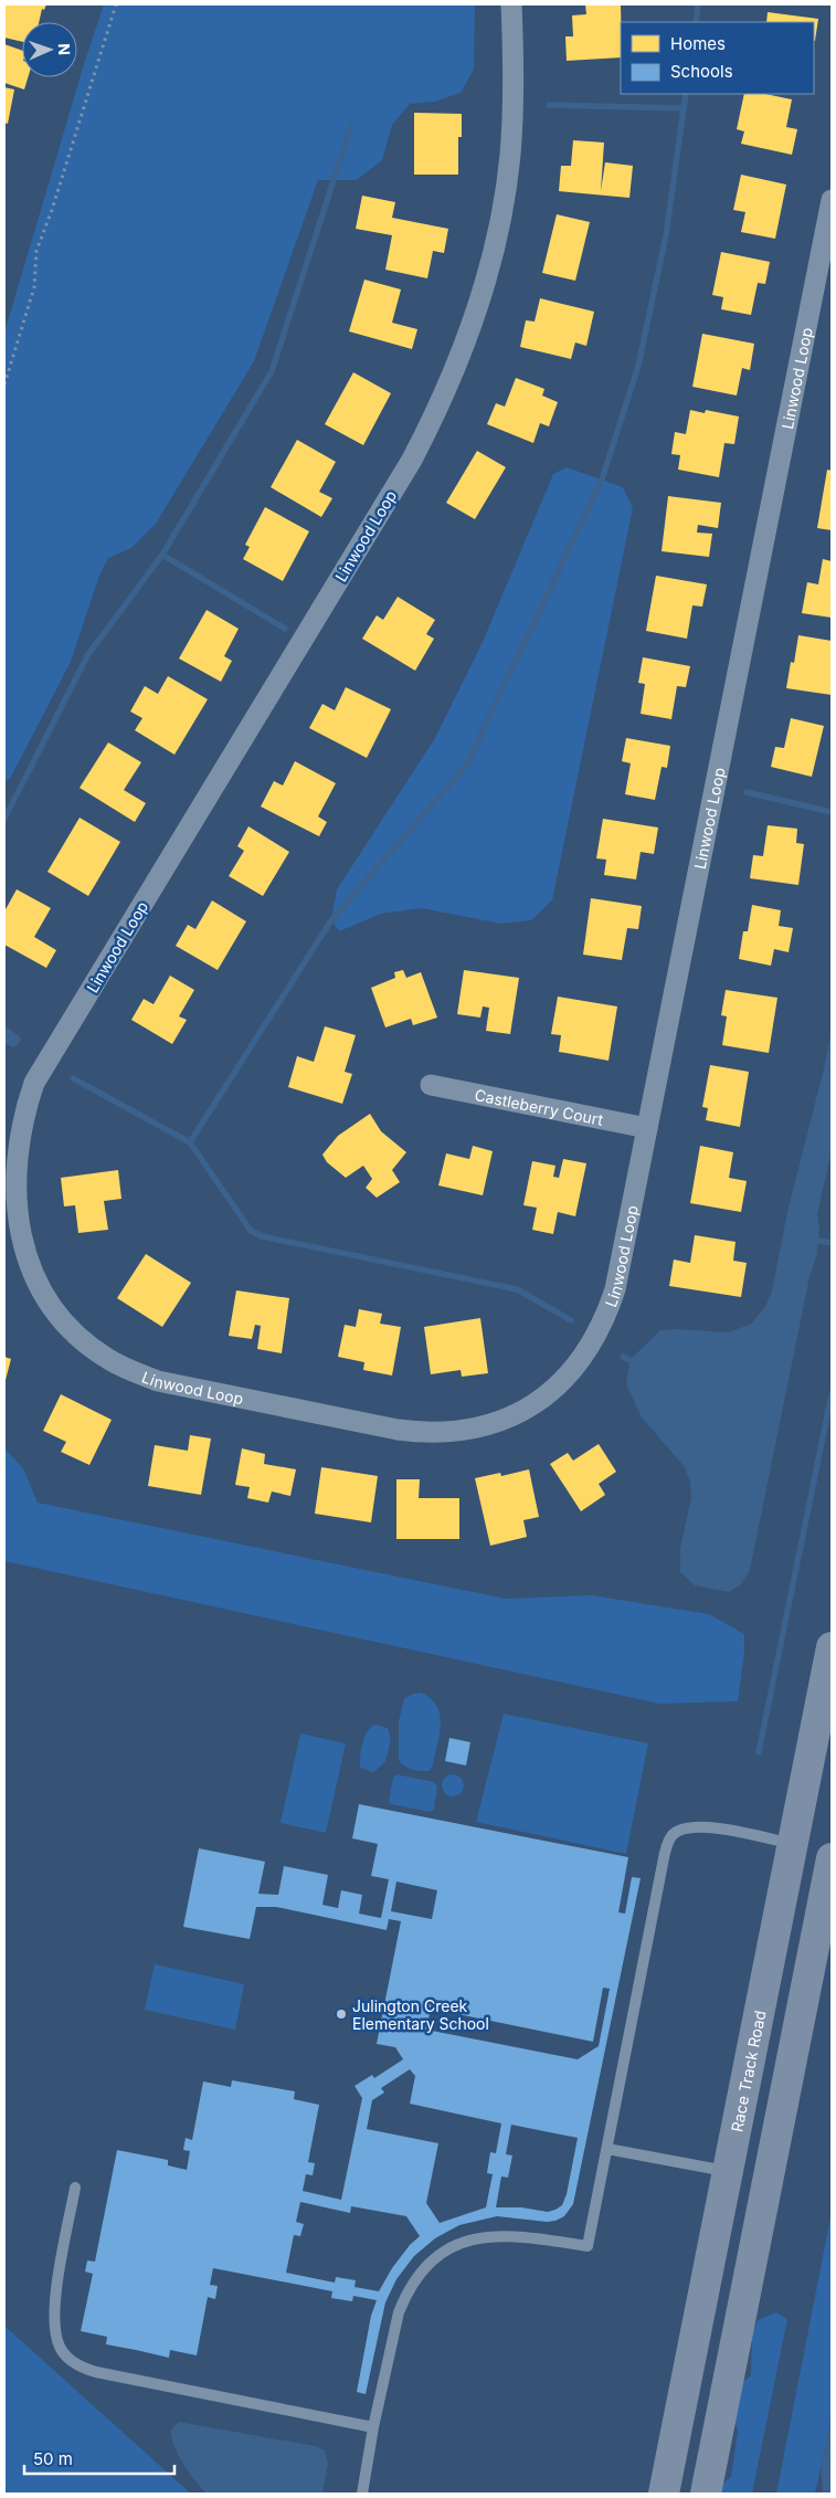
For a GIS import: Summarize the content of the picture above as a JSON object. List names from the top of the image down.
{
  "streets": {
    "main road": ["Race Track Road"],
    "street": ["Linwood Loop", "Castleberry Court"]
  },
  "crossings": [
    ["Linwood Loop", "Castleberry Court"]
  ],
  "places": ["Julington Creek Elementary School"],
  "legend": ["Homes", "Schools"],
  "scale_bar": "50 m",
  "north": "right"
}
